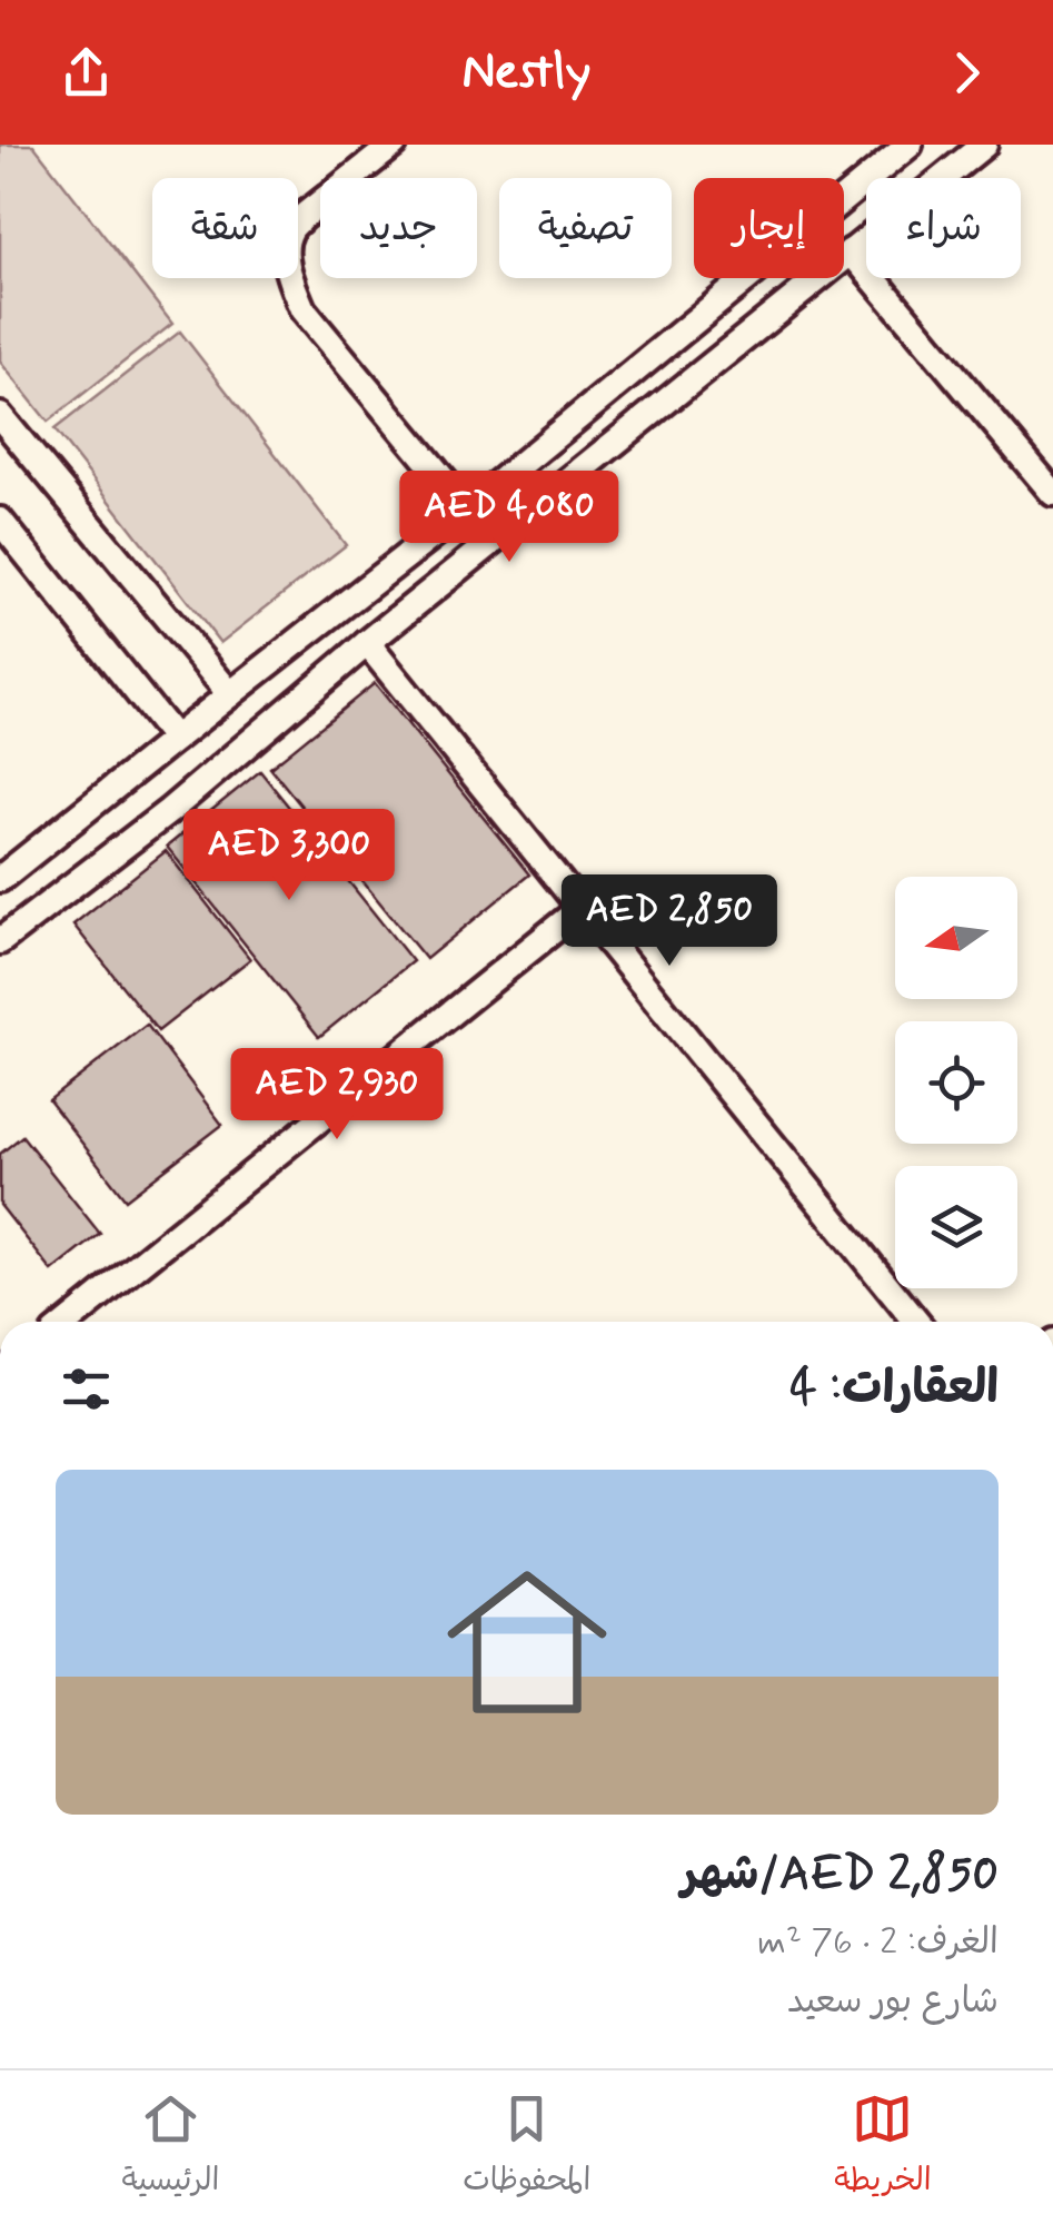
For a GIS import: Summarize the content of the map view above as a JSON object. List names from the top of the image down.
{
  "north": "left",
  "page": {
    "header": "Nestly",
    "chip": [
      "شراء",
      "إيجار",
      "تصفية",
      "جديد",
      "شقة"
    ],
    "price": [
      "AED 4,080",
      "AED 3,300",
      "AED 2,850",
      "AED 2,930"
    ],
    "heading": "العقارات: 4",
    "list": [
      {
        "name": "AED 2,850/شهر",
        "note": "الغرف: 2 · 76 m² · شارع بور سعيد"
      }
    ],
    "tabs": ["الخريطة", "المحفوظات", "الرئيسية"]
  }
}
